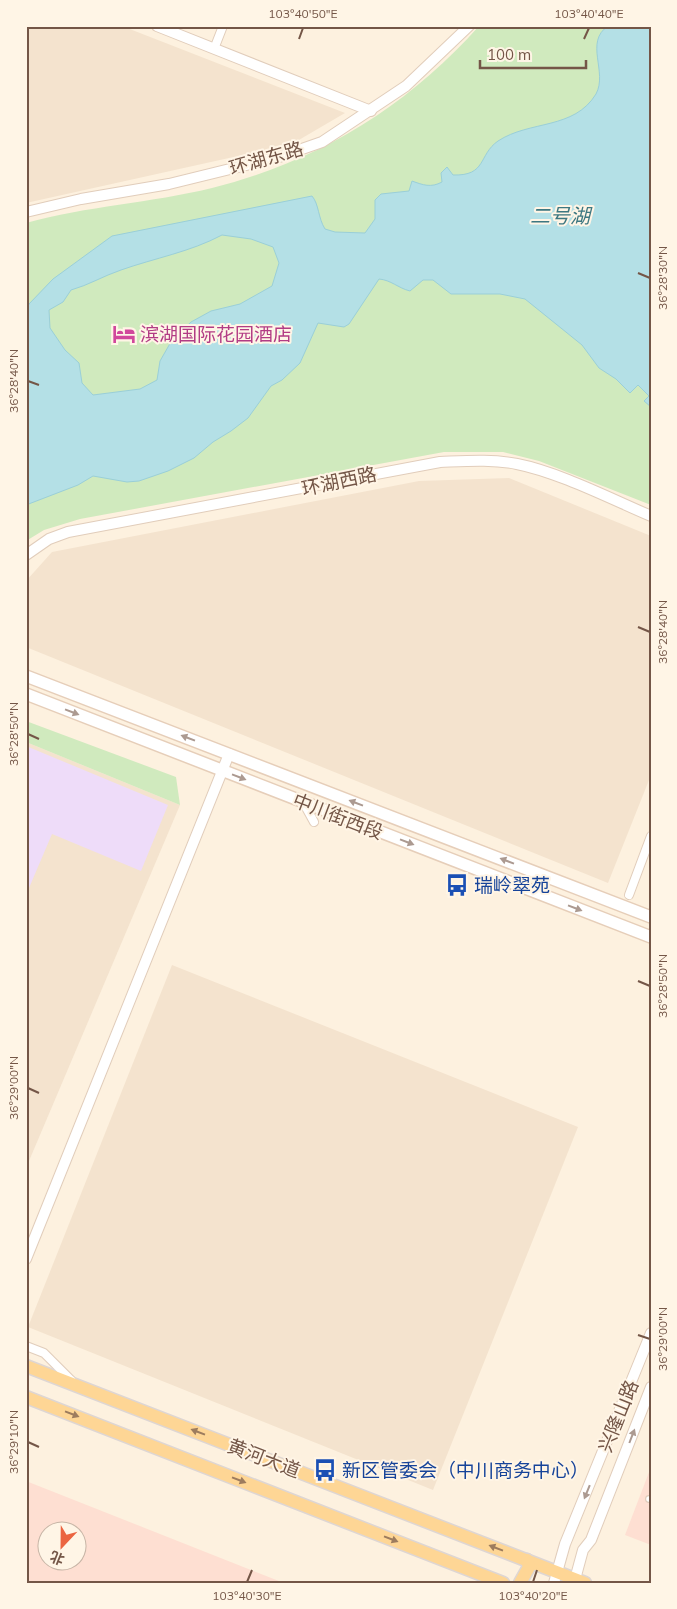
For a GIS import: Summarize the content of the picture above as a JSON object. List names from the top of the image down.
{
  "streets": {
    "main road": ["中川街西段", "黄河大道"],
    "street": ["环湖东路", "环湖西路", "兴隆山路"]
  },
  "crossings": [
    ["兴隆山路", "黄河大道"]
  ],
  "water": ["二号湖"],
  "places": {
    "hotel": ["滨湖国际花园酒店"],
    "bus stop": ["瑞岭翠苑", "新区管委会（中川商务中心）"]
  },
  "scale_bar": "100 m",
  "north": "bottom",
  "coordinates": [
    "103°40'50\"E",
    "103°40'40\"E",
    "36°28'30\"N",
    "36°28'40\"N",
    "36°28'50\"N",
    "36°29'00\"N",
    "36°29'10\"N",
    "103°40'30\"E",
    "103°40'20\"E"
  ]
}
